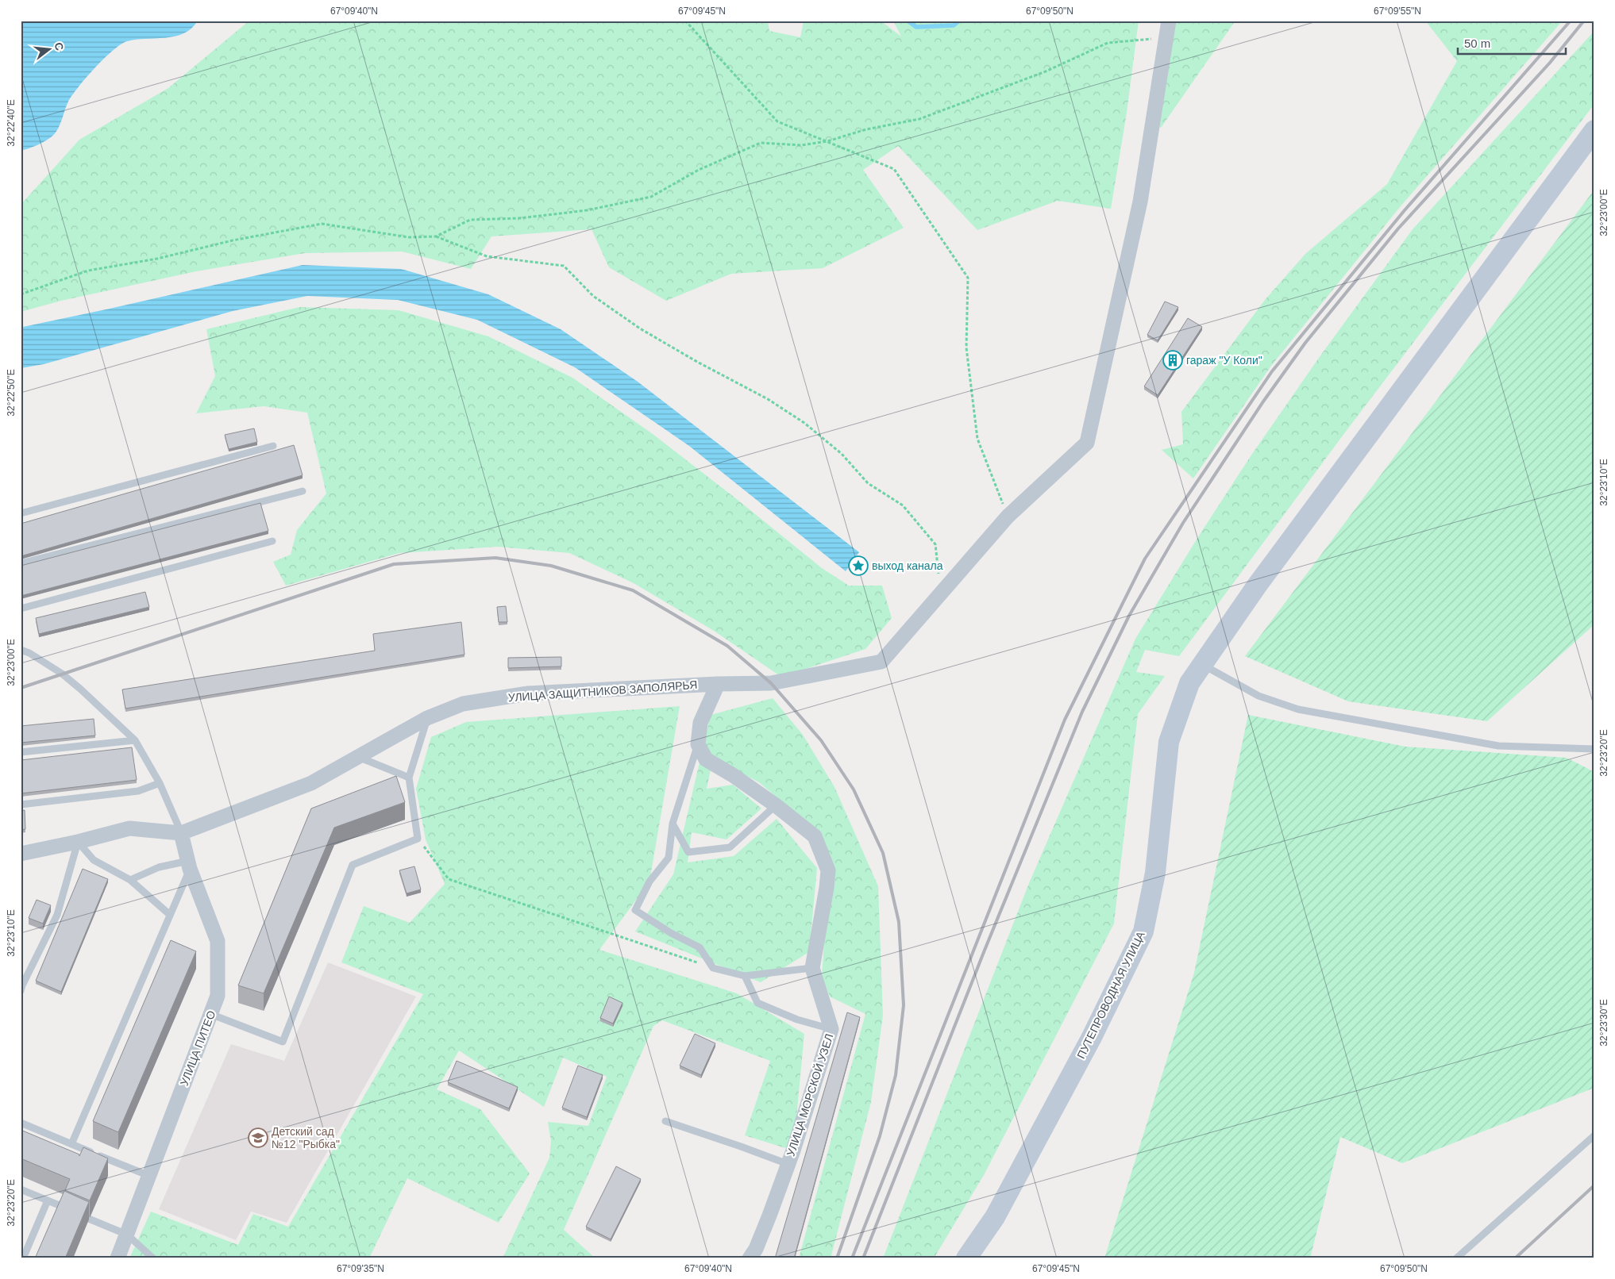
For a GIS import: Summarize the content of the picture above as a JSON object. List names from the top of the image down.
{
  "streets": {
    "main road": ["ПУТЕПРОВОДНАЯ УЛИЦА"],
    "street": ["УЛИЦА ЗАЩИТНИКОВ ЗАПОЛЯРЬЯ", "УЛИЦА ПИТЕО", "УЛИЦА МОРСКОЙ УЗЕЛ"]
  },
  "crossings": [
    ["УЛИЦА ЗАЩИТНИКОВ ЗАПОЛЯРЬЯ", "УЛИЦА ПИТЕО"]
  ],
  "places": {
    "building": ["гараж \"У Коли\""],
    "place": ["выход канала"],
    "school or university": ["Детский сад №12 \"Рыбка\""]
  },
  "scale_bar": "50 m",
  "north": "right",
  "coordinates": [
    "67°09'40\"N",
    "67°09'45\"N",
    "67°09'50\"N",
    "67°09'55\"N",
    "32°22'40\"E",
    "32°23'00\"E",
    "32°22'50\"E",
    "32°23'10\"E",
    "32°23'20\"E",
    "32°23'30\"E",
    "67°09'35\"N"
  ]
}
